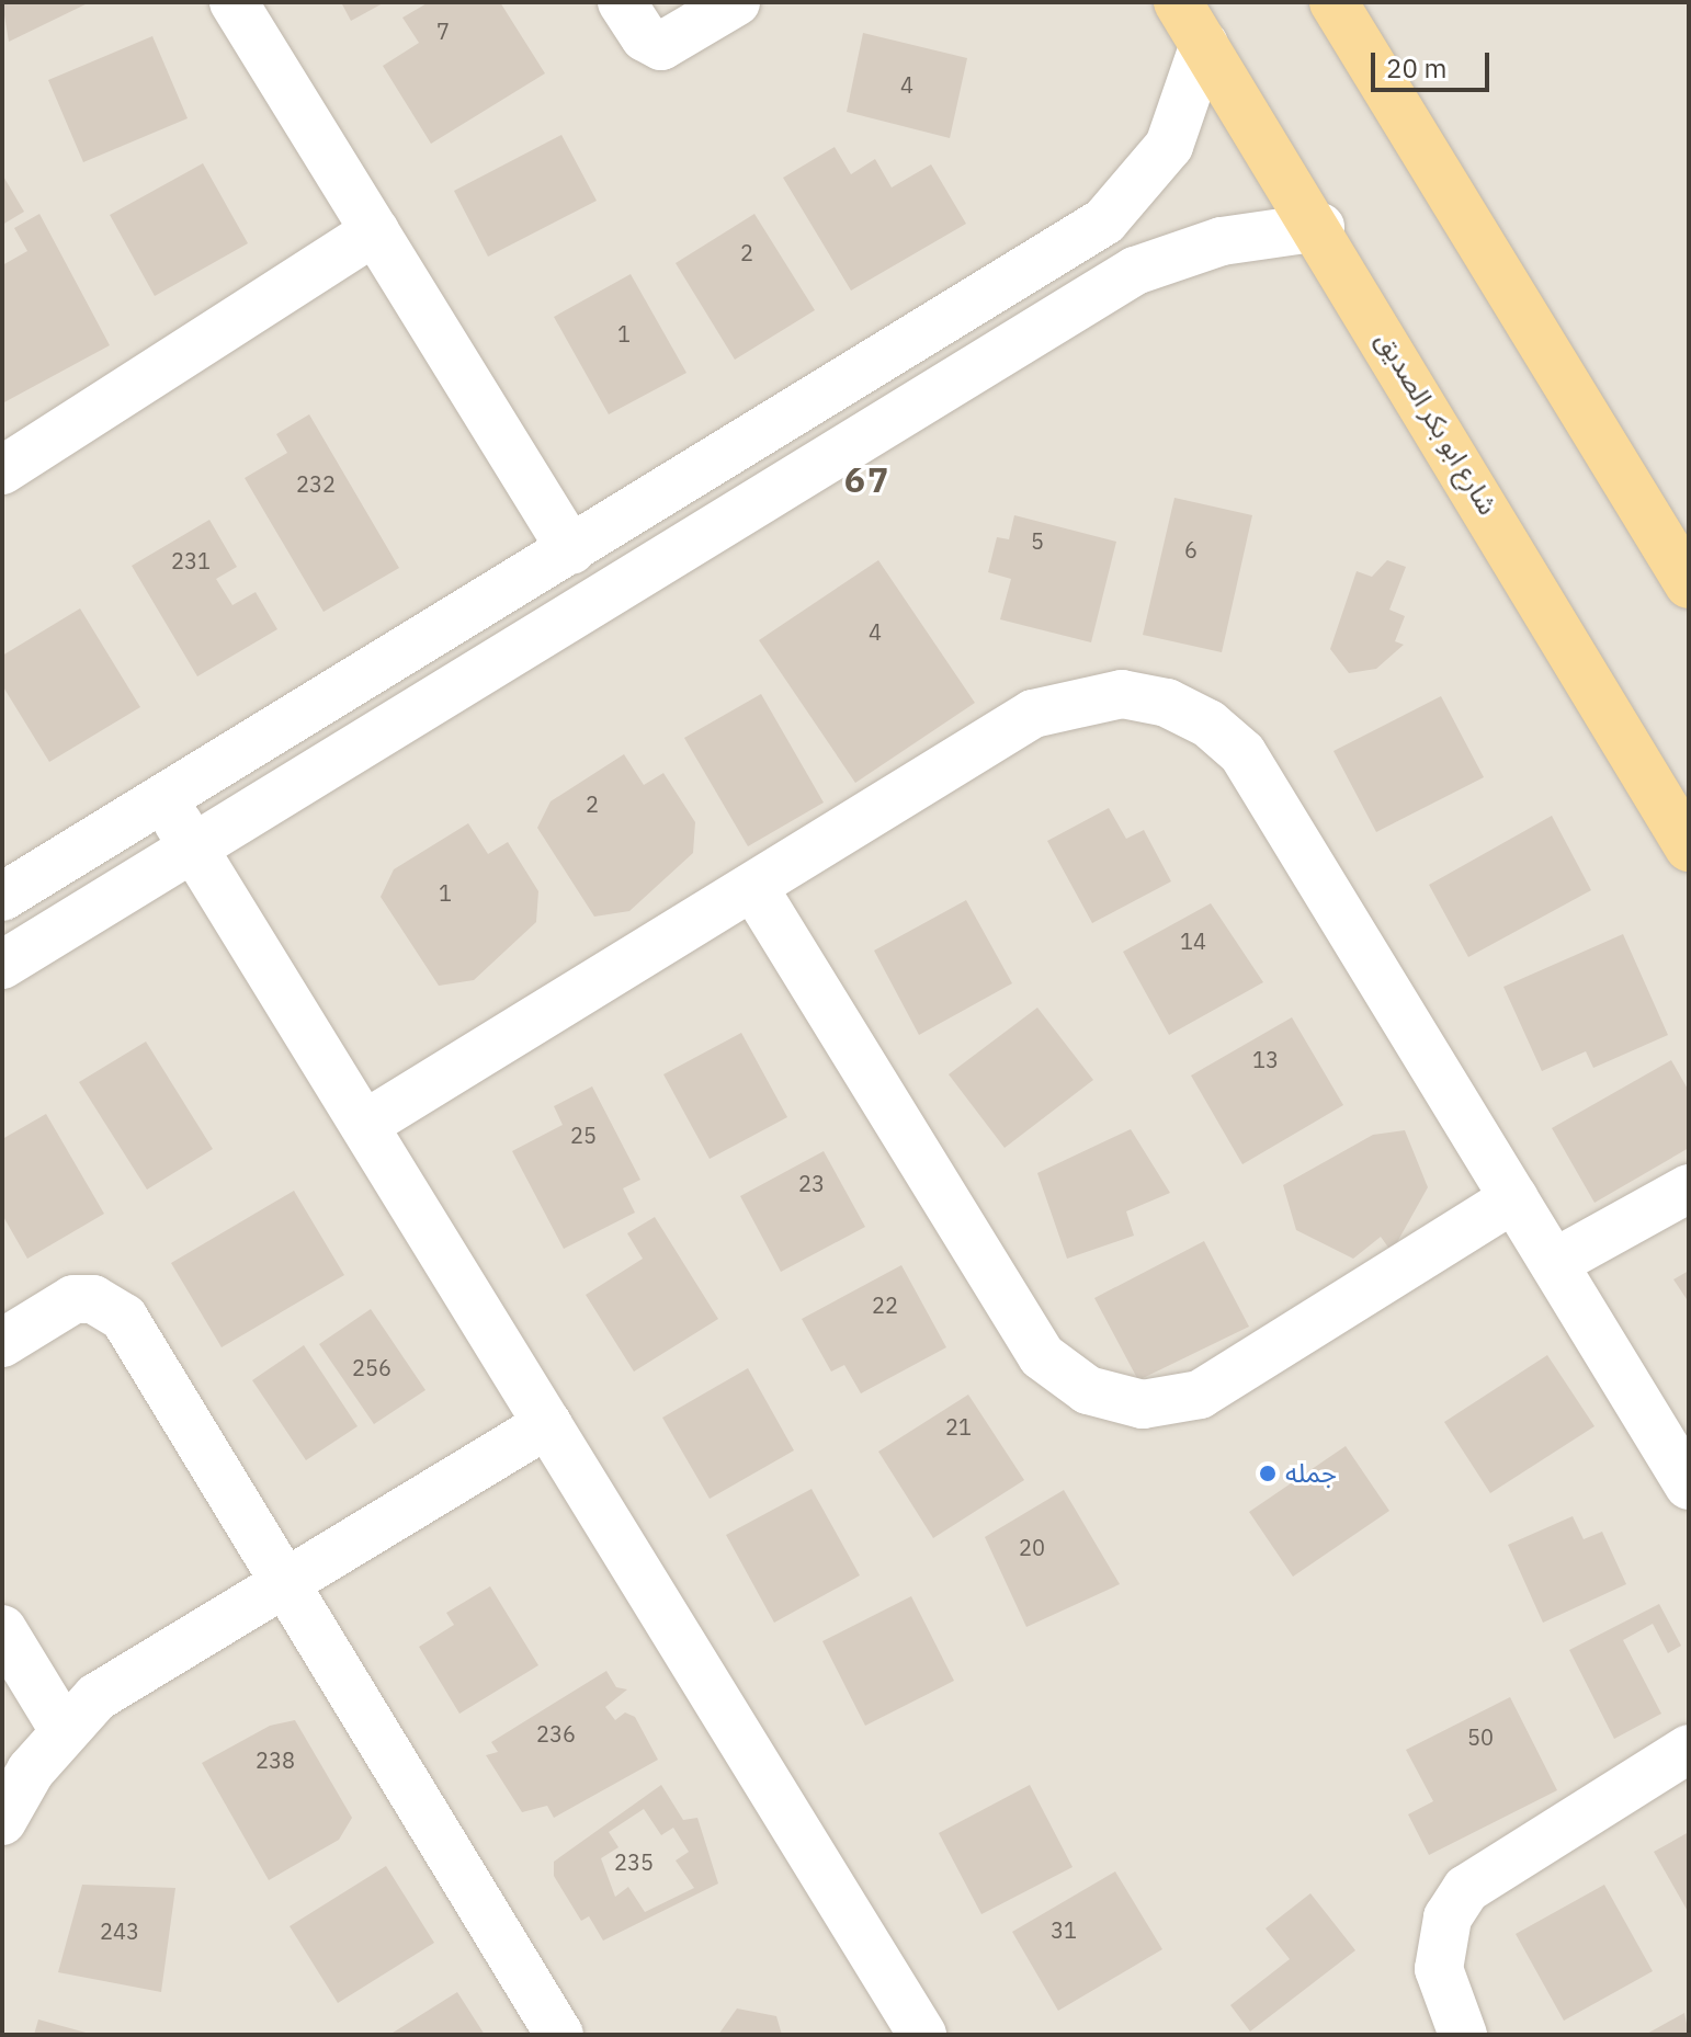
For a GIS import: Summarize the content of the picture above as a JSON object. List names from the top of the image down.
{
  "streets": {
    "main road": ["شارع ابو بكر الصديق"]
  },
  "districts": ["67"],
  "places": ["جمله"],
  "house_numbers": [
    "7",
    "4",
    "2",
    "1",
    "232",
    "5",
    "6",
    "231",
    "4",
    "2",
    "1",
    "14",
    "13",
    "25",
    "23",
    "22",
    "256",
    "21",
    "20",
    "236",
    "50",
    "238",
    "235",
    "31",
    "243"
  ],
  "scale_bar": "20 m"
}
